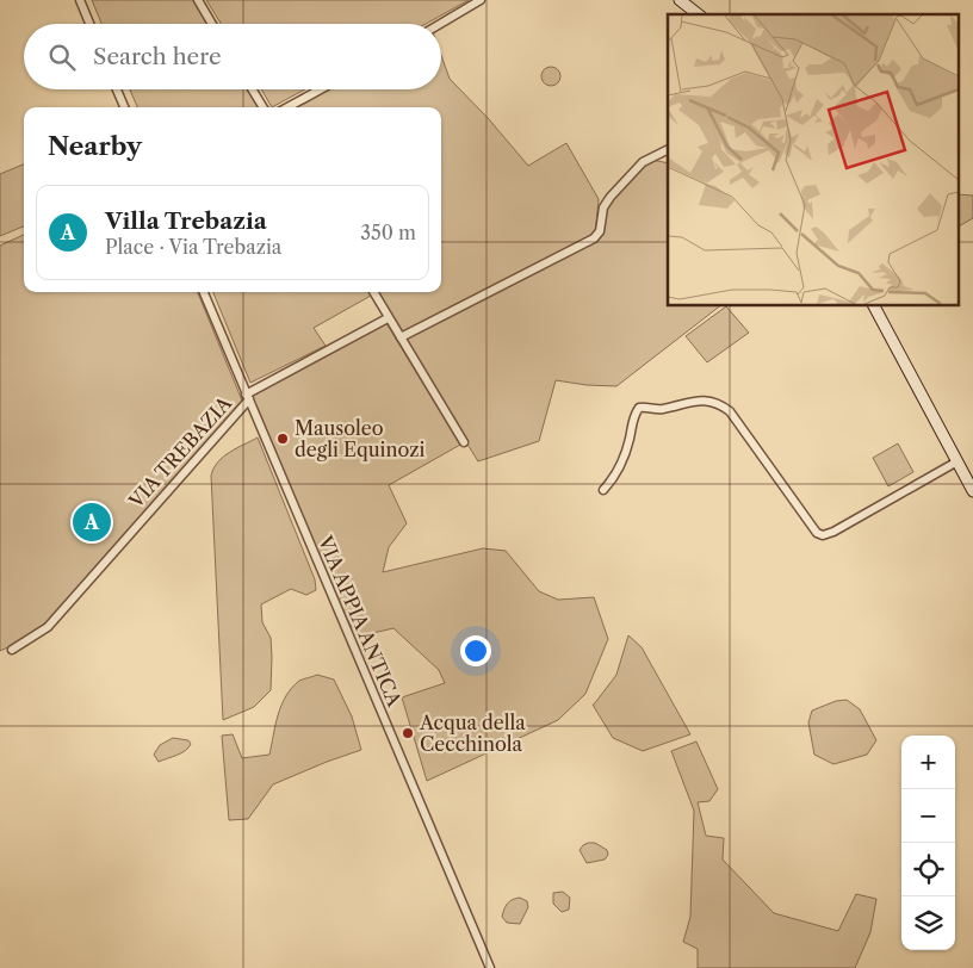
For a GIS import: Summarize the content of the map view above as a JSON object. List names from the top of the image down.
{
  "streets": {
    "street": ["VIA TREBAZIA", "VIA APPIA ANTICA"]
  },
  "crossings": [
    ["VIA TREBAZIA", "VIA APPIA ANTICA"]
  ],
  "places": ["Mausoleo degli Equinozi", "Acqua della Cecchinola"],
  "page": {
    "search": "Search here",
    "heading": "Nearby",
    "list": [
      {
        "mark": "A",
        "name": "Villa Trebazia",
        "note": "Place · Via Trebazia",
        "value": "350 m"
      }
    ],
    "pins": "A",
    "map_buttons": ["+", "−"]
  }
}
